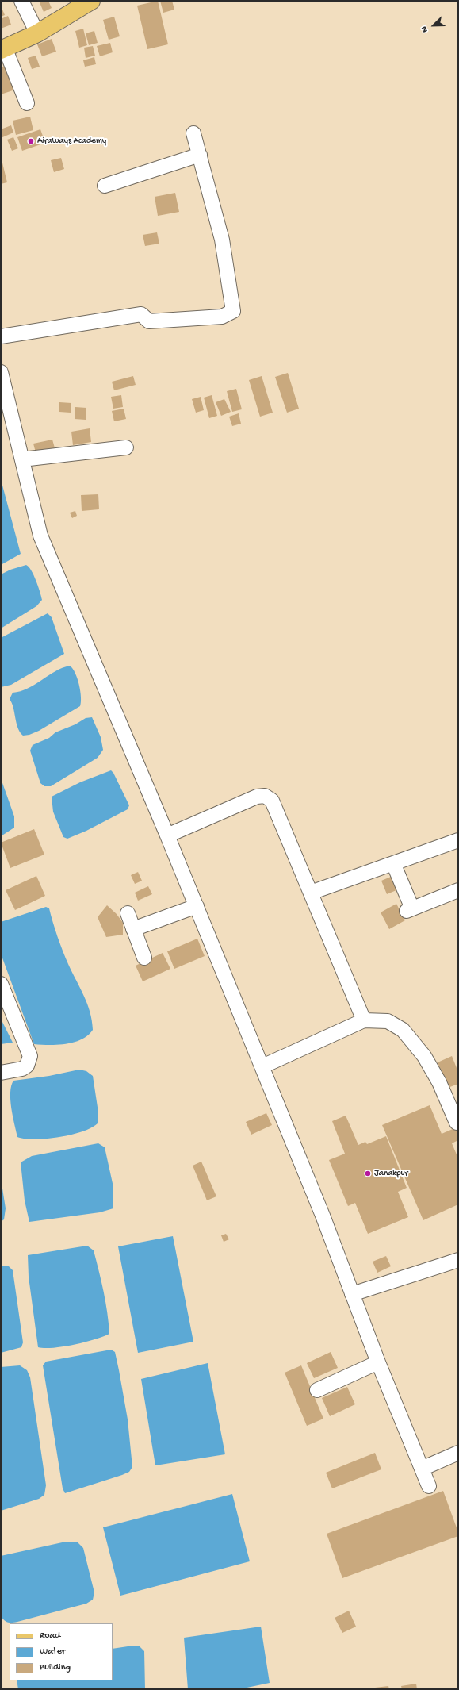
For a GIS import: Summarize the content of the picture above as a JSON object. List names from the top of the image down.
{
  "places": ["Airaways Academy", "Janakpur"],
  "legend": ["Road", "Water", "Building"],
  "north": "bottom left"
}
